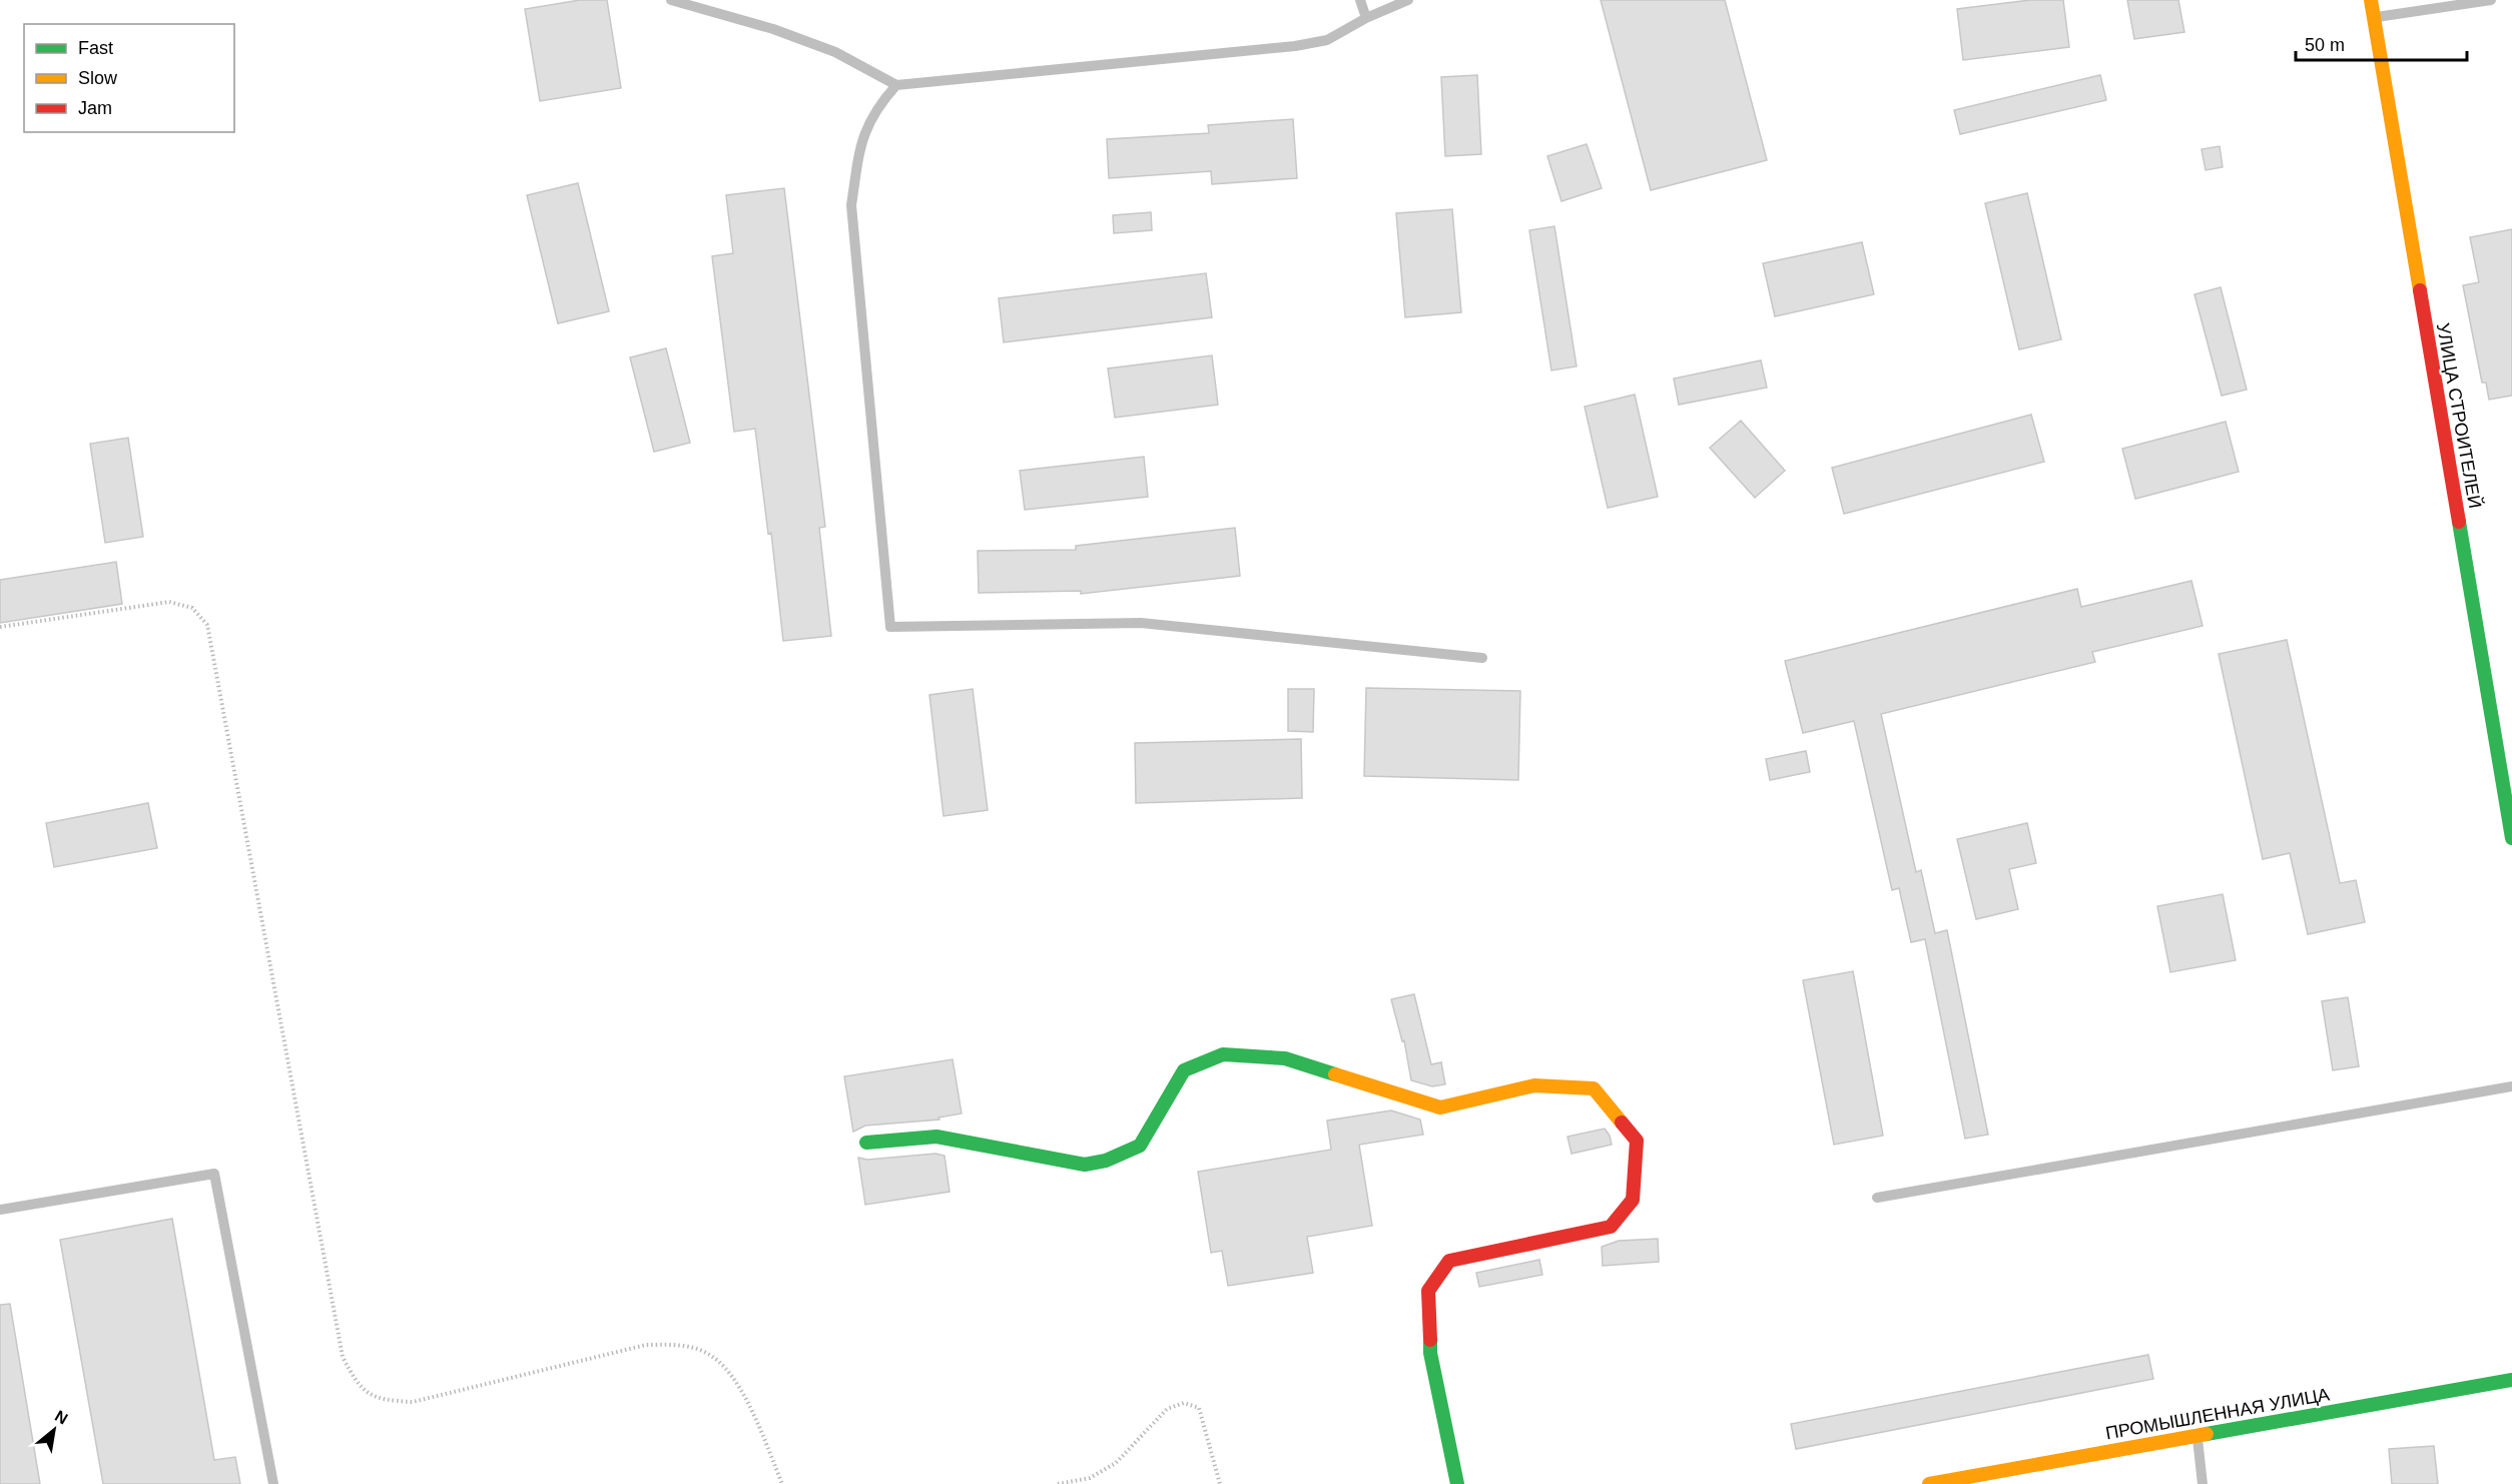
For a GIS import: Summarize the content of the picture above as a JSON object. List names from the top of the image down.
{
  "streets": {
    "street": ["УЛИЦА СТРОИТЕЛЕЙ", "ПРОМЫШЛЕННАЯ УЛИЦА"]
  },
  "legend": ["Fast", "Slow", "Jam"],
  "scale_bar": "50 m",
  "north": "top right"
}
